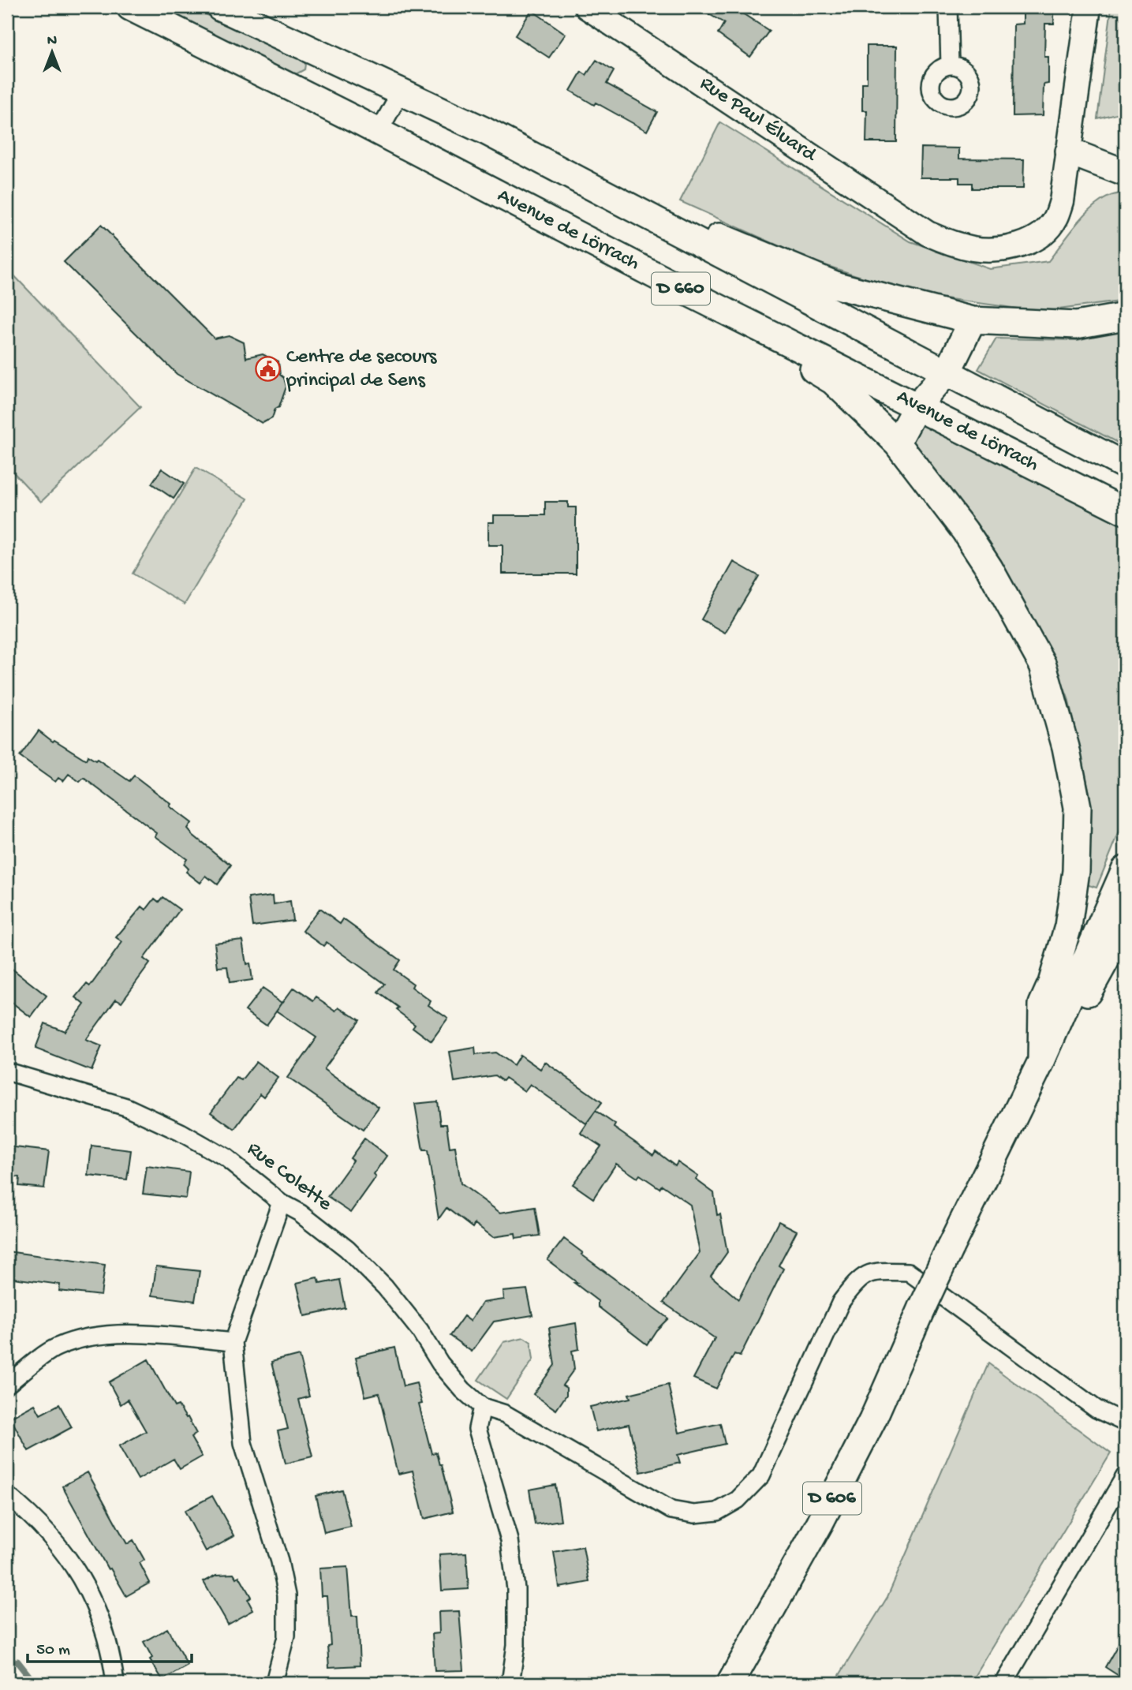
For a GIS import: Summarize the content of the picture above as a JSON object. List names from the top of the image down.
{
  "streets": {
    "main road": ["Avenue de Lörrach", "D 660", "D 606"],
    "street": ["Rue Paul Éluard", "Rue Colette"]
  },
  "places": {
    "public building": ["Centre de secours principal de Sens"]
  },
  "scale_bar": "50 m",
  "north": "top"
}
